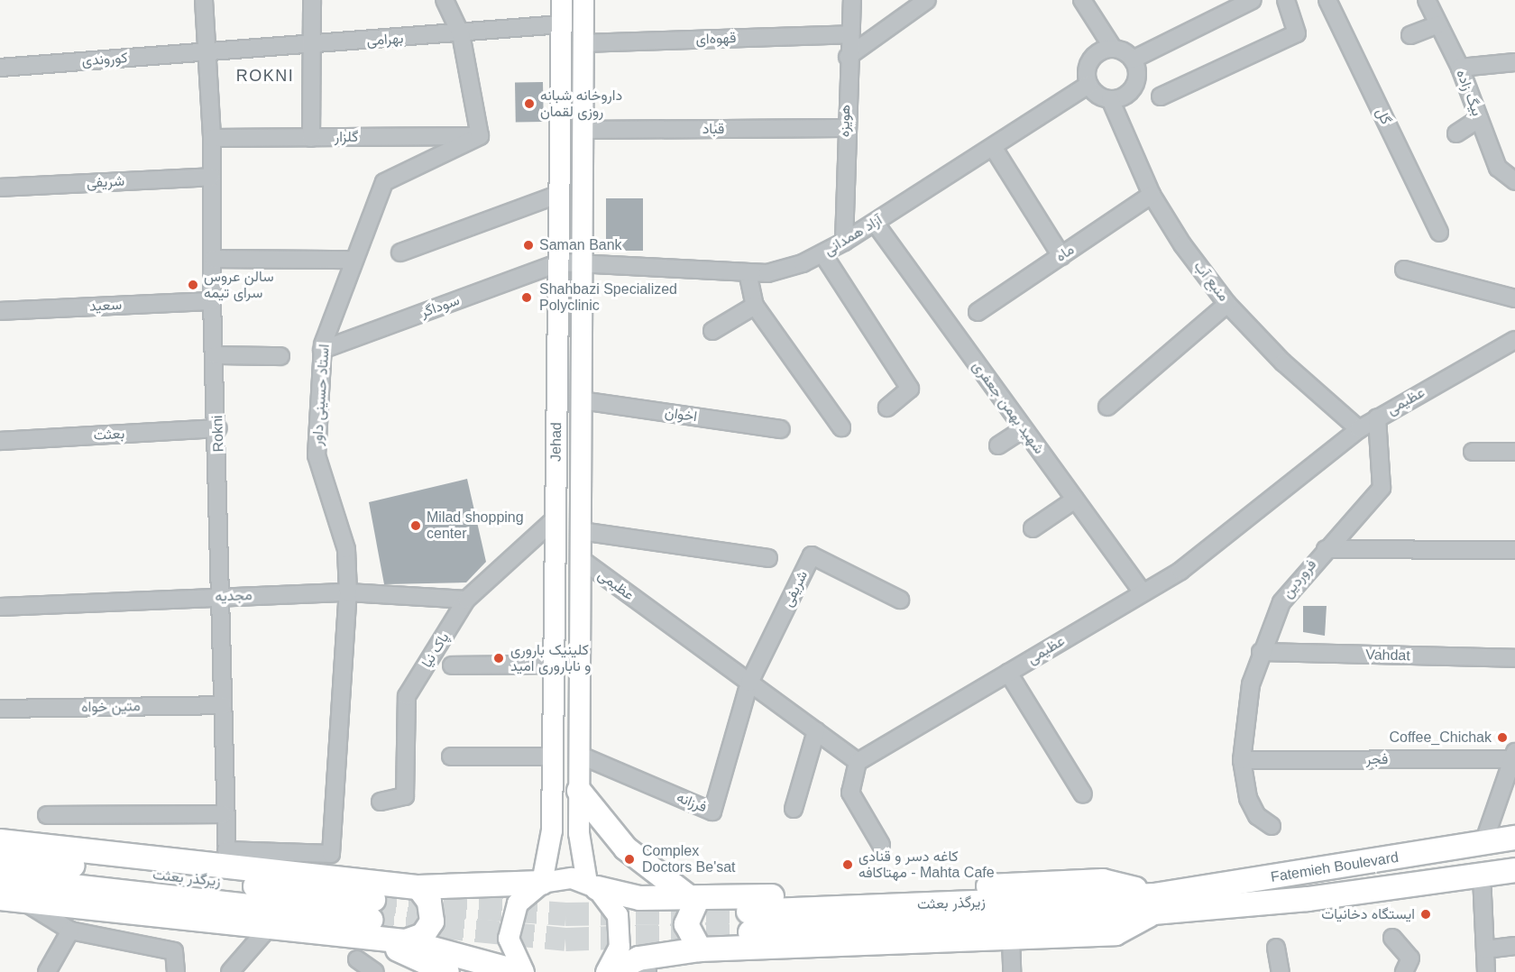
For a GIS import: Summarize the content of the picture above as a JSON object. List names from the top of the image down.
{
  "streets": {
    "highway": ["Fatemieh Boulevard", "زیرگذر بعثت"],
    "main road": ["Jehad"],
    "street": [
      "قهوه‌ای",
      "بهرامی",
      "کوروندی",
      "بیگ زاده",
      "گل",
      "هویزه",
      "قباد",
      "گلزار",
      "شریفی",
      "آزاد همدانی",
      "ماه",
      "منبع آب",
      "سعید",
      "سوداگر",
      "استاد حسینی داور",
      "عظیمی",
      "شهید بهمن جعفری",
      "اخوان",
      "Rokni",
      "بعثت",
      "فروردین",
      "مجدیه",
      "پاک نیا",
      "Vahdat",
      "متین خواه",
      "فجر",
      "فرزانه"
    ]
  },
  "crossings": [
    ["قهوه‌ای", "هویزه"],
    ["قهوه‌ای", "Jehad"],
    ["بهرامی", "کوروندی"],
    ["بهرامی", "Rokni"],
    ["بهرامی", "Jehad"],
    ["کوروندی", "Rokni"],
    ["هویزه", "قباد"],
    ["هویزه", "آزاد همدانی"],
    ["قباد", "Jehad"],
    ["گلزار", "استاد حسینی داور"],
    ["گلزار", "Rokni"],
    ["شریفی", "عظیمی"],
    ["شریفی", "Rokni"],
    ["شریفی", "فرزانه"],
    ["آزاد همدانی", "منبع آب"],
    ["آزاد همدانی", "سوداگر"],
    ["آزاد همدانی", "شهید بهمن جعفری"],
    ["آزاد همدانی", "Jehad"],
    ["ماه", "منبع آب"],
    ["منبع آب", "عظیمی"],
    ["سعید", "Rokni"],
    ["سوداگر", "استاد حسینی داور"],
    ["سوداگر", "Jehad"],
    ["استاد حسینی داور", "Rokni"],
    ["استاد حسینی داور", "مجدیه"],
    ["عظیمی", "شهید بهمن جعفری"],
    ["عظیمی", "Jehad"],
    ["عظیمی", "فروردین"],
    ["عظیمی", "فرزانه"],
    ["اخوان", "Jehad"],
    ["Rokni", "بعثت"],
    ["Rokni", "مجدیه"],
    ["Rokni", "متین خواه"],
    ["Jehad", "پاک نیا"],
    ["Jehad", "فرزانه"],
    ["فروردین", "Vahdat"],
    ["فروردین", "فجر"],
    ["مجدیه", "پاک نیا"],
    ["Fatemieh Boulevard", "زیرگذر بعثت"]
  ],
  "districts": ["ROKNI"],
  "places": [
    "داروخانه شبانه روزی لقمان",
    "Saman Bank",
    "سالن عروس سرای تیمه",
    "Shahbazi Specialized Polyclinic",
    "Milad shopping center",
    "کلینیک باروری و ناباروری امید",
    "Coffee_Chichak",
    "Complex Doctors Be'sat",
    "کاغه دسر و قنادی مهتاکافه - Mahta Cafe",
    "ایستگاه دخانیات"
  ]
}
